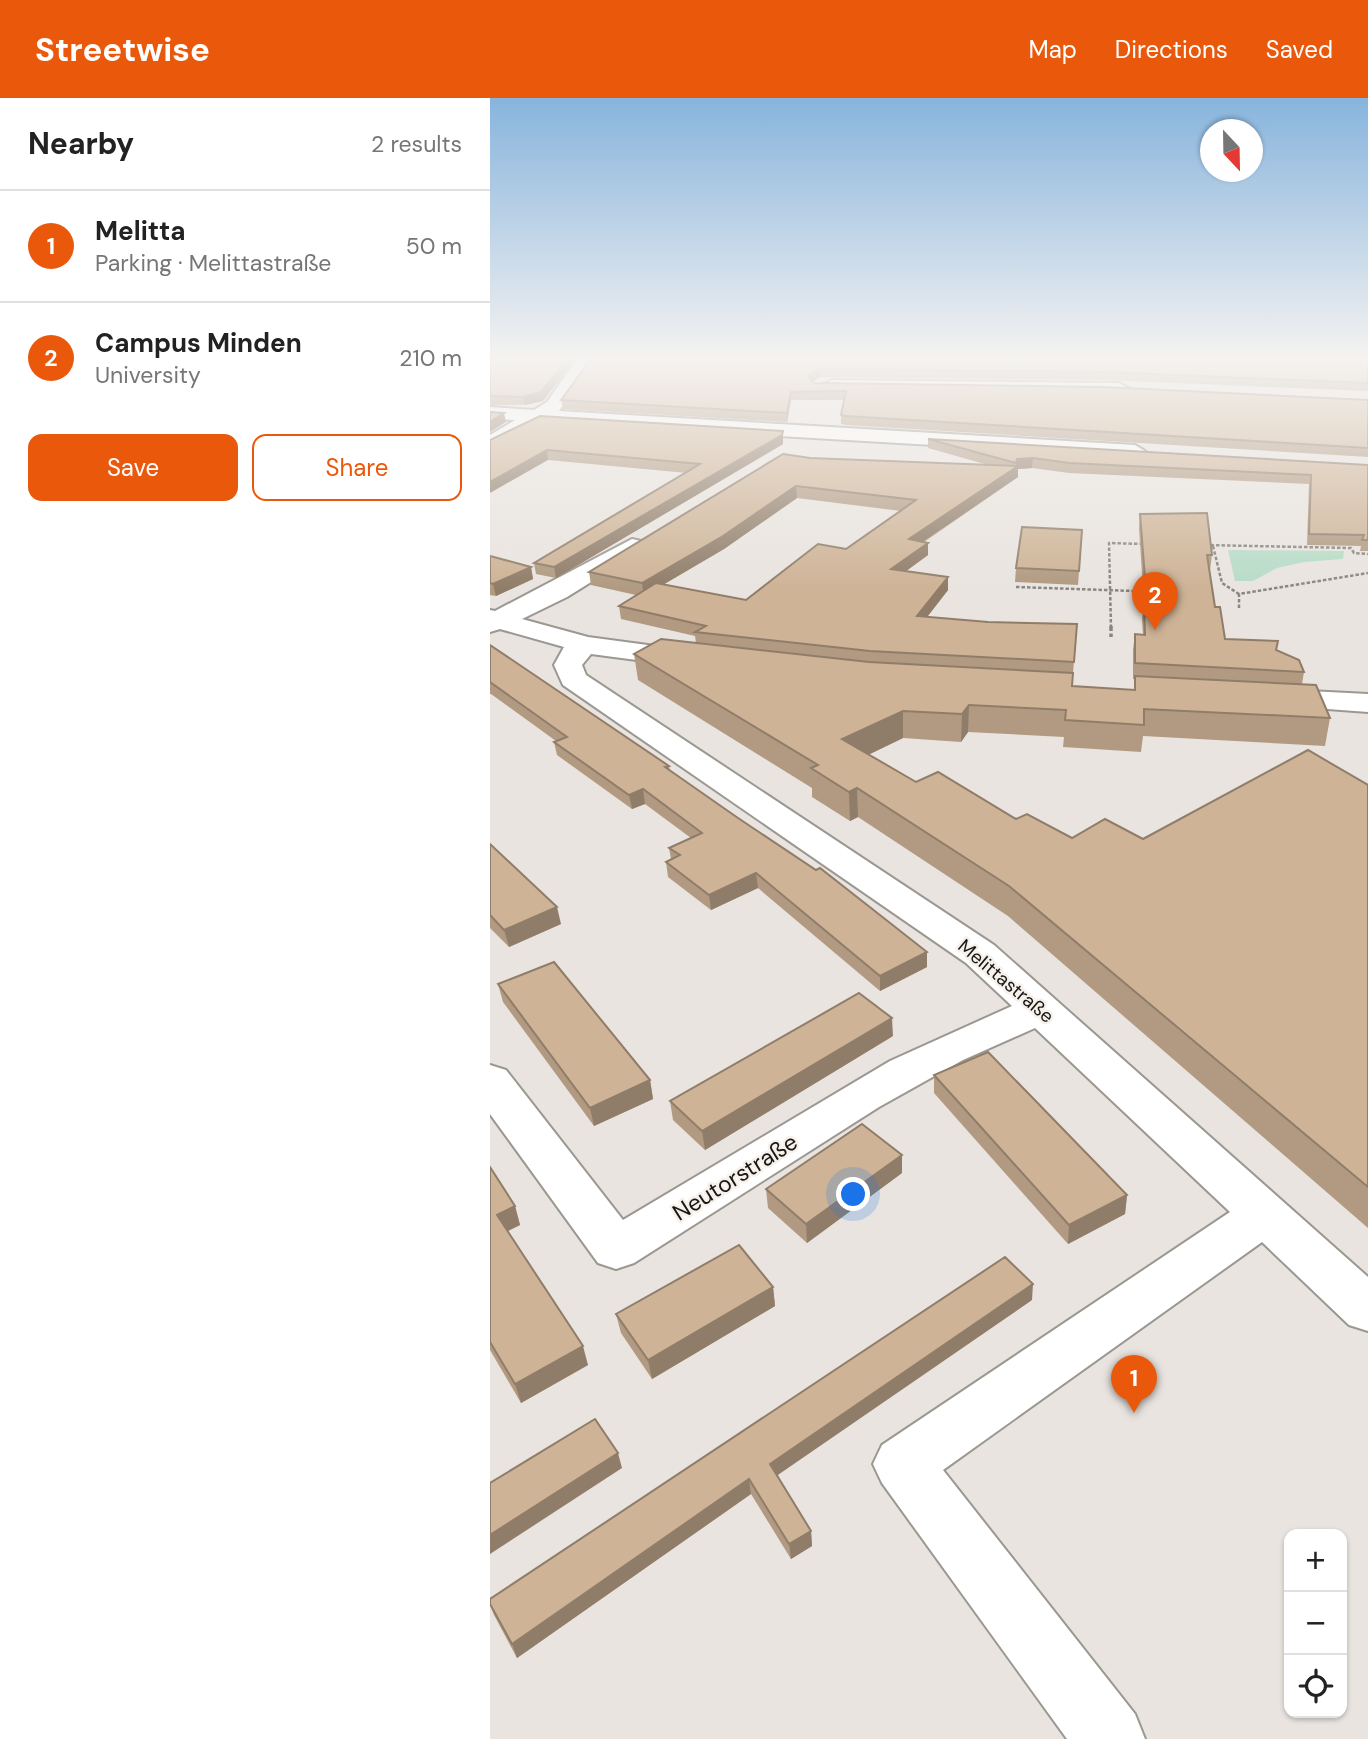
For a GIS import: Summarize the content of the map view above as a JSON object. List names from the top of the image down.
{
  "streets": {
    "street": ["Melittastraße", "Neutorstraße"]
  },
  "crossings": [
    ["Melittastraße", "Neutorstraße"]
  ],
  "north": "bottom",
  "page": {
    "header": "Streetwise",
    "nav": ["Map", "Directions", "Saved"],
    "heading": ["Nearby", "2 results"],
    "list": [
      {
        "mark": "1",
        "name": "Melitta",
        "note": "Parking · Melittastraße",
        "value": "50 m"
      },
      {
        "mark": "2",
        "name": "Campus Minden",
        "note": "University",
        "value": "210 m"
      }
    ],
    "buttons": ["Save", "Share"],
    "pins": ["2", "1"],
    "map_buttons": ["+", "−"]
  }
}
